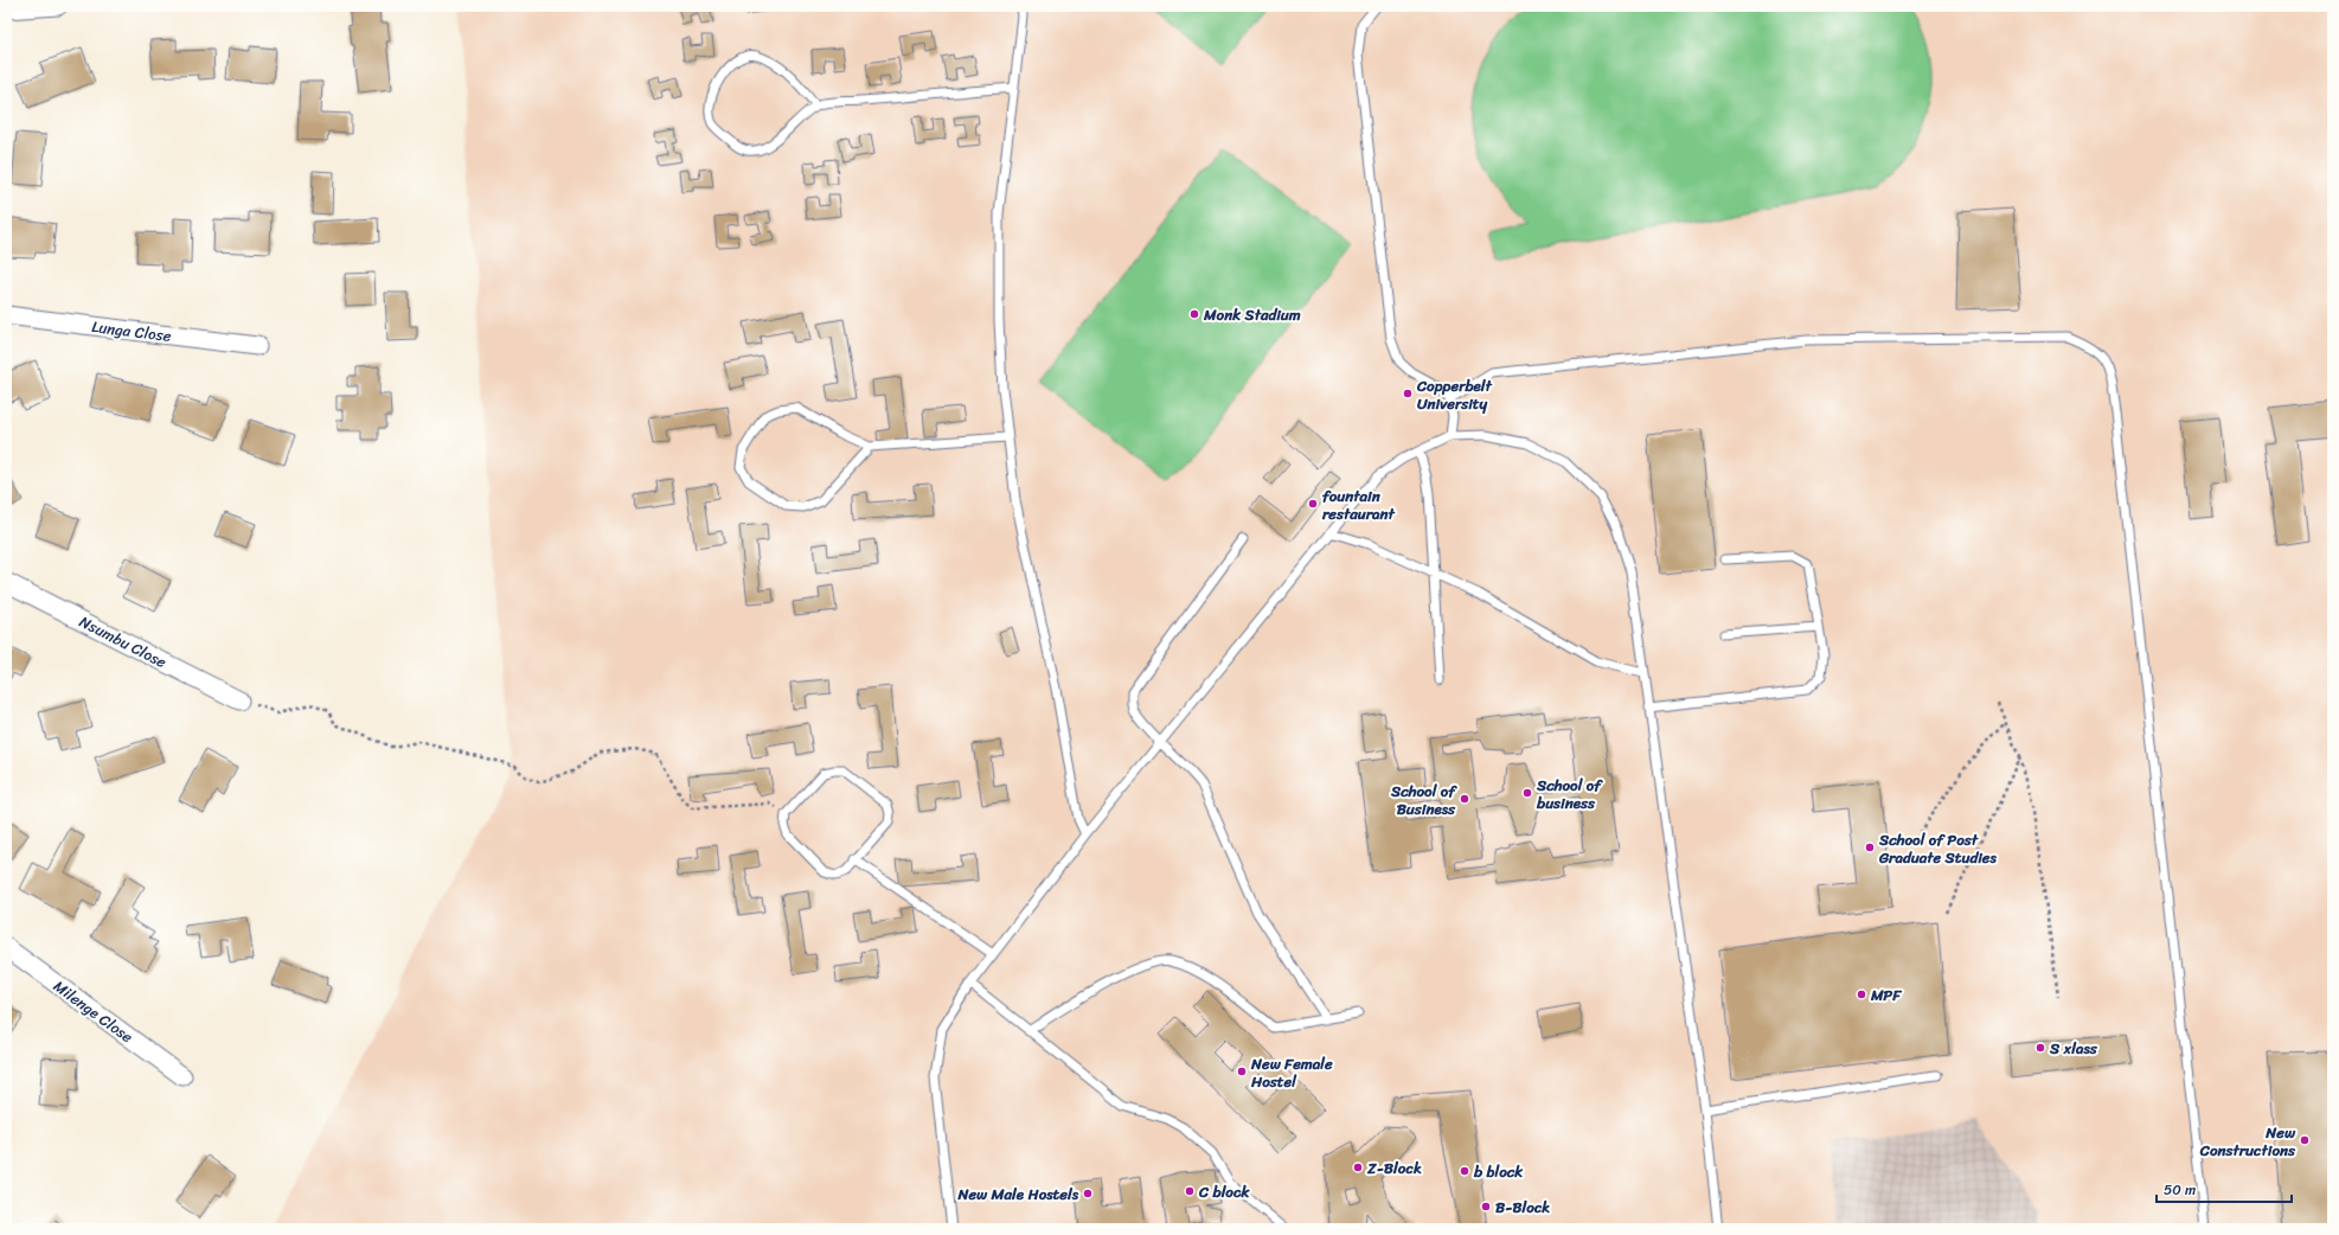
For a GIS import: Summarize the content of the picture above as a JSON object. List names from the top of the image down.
{
  "streets": {
    "street": ["Lunga Close", "Nsumbu Close", "Milenge Close"]
  },
  "places": [
    "Monk Stadium",
    "Copperbelt University",
    "fountain restaurant",
    "School of business",
    "School of Business",
    "School of Post Graduate Studies",
    "MPF",
    "S xlass",
    "New Female Hostel",
    "New Constructions",
    "Z-Block",
    "b block",
    "C block",
    "New Male Hostels",
    "B-Block"
  ],
  "scale_bar": "50 m"
}
